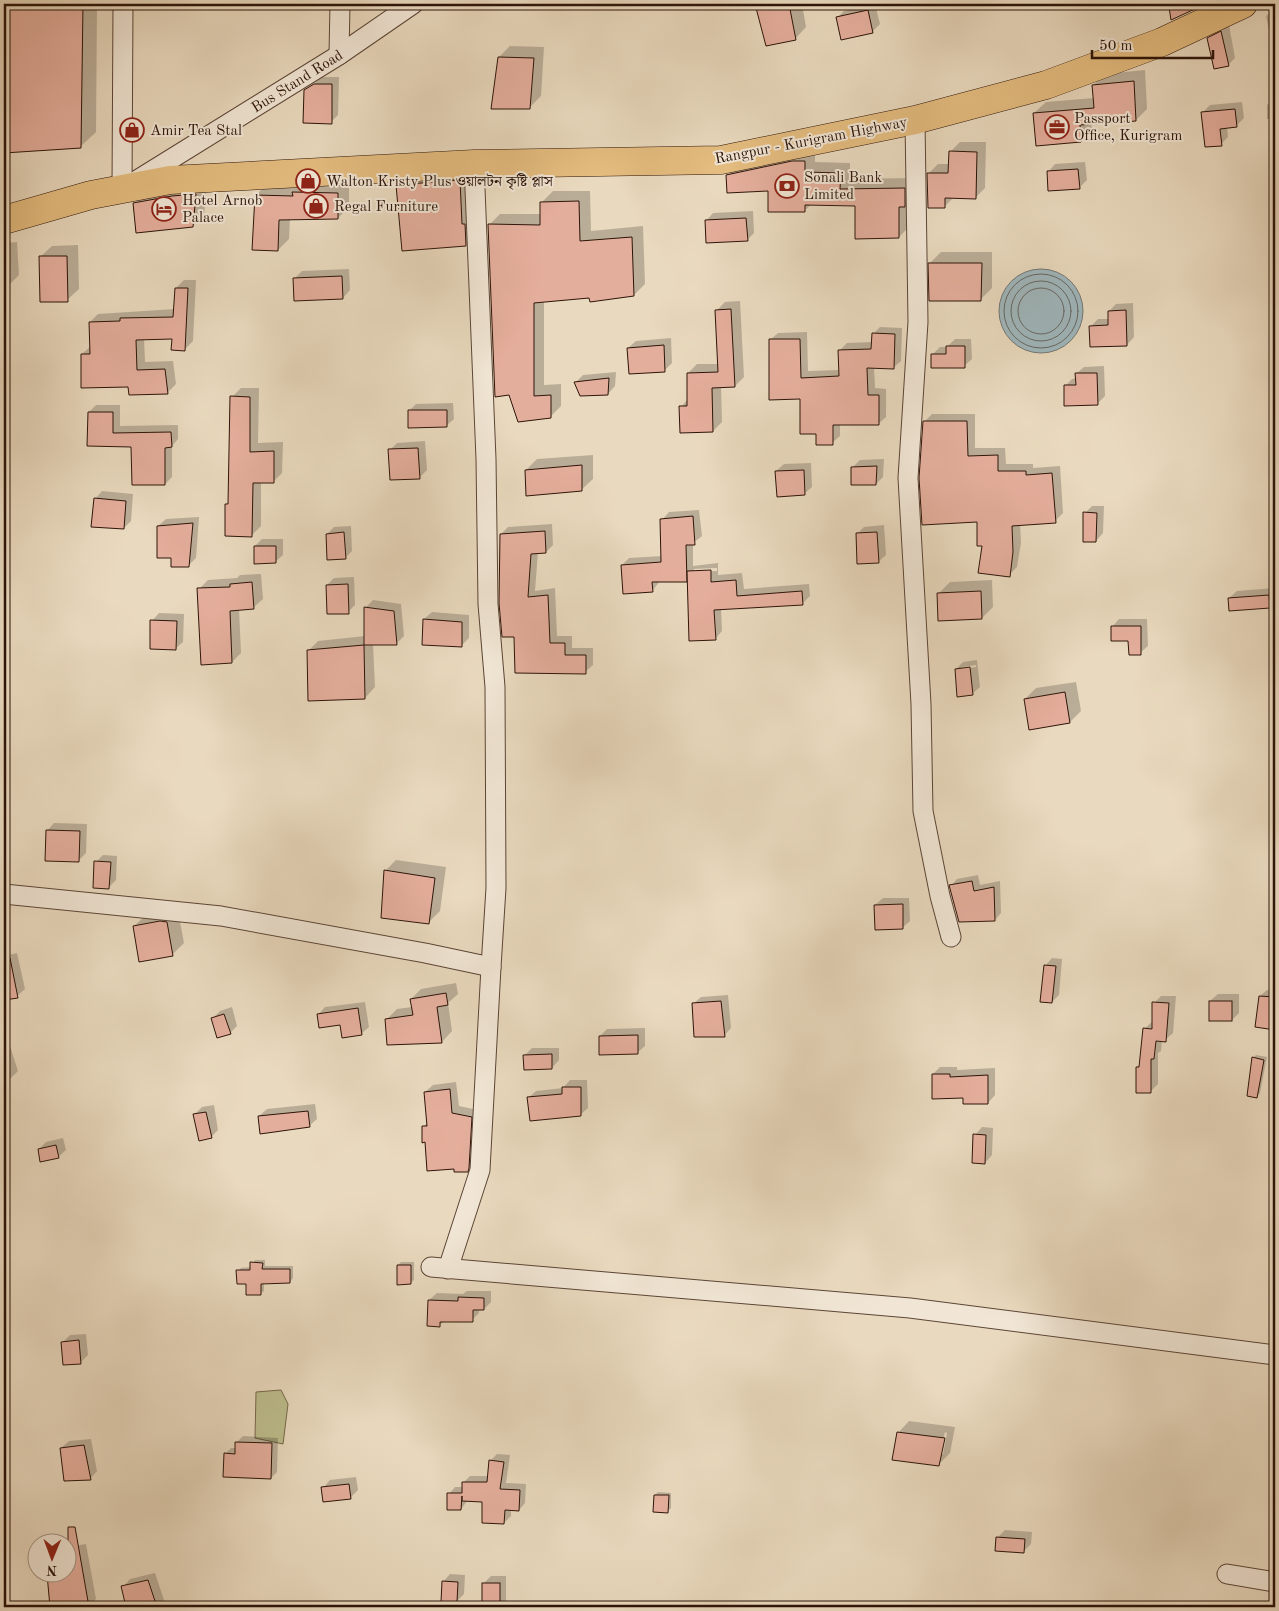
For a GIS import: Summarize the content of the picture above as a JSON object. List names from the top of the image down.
{
  "streets": {
    "highway": ["Rangpur - Kurigram Highway"],
    "street": ["Bus Stand Road"]
  },
  "crossings": [
    ["Bus Stand Road", "Rangpur - Kurigram Highway"]
  ],
  "places": {
    "office": ["Passport Office, Kurigram"],
    "shop": ["Amir Tea Stal", "Walton Kristy Plus ওয়ালটন কৃষ্টি প্লাস", "Regal Furniture"],
    "bank": ["Sonali Bank Limited"],
    "hotel": ["Hotel Arnob Palace"]
  },
  "scale_bar": "50 m",
  "north": "bottom"
}
